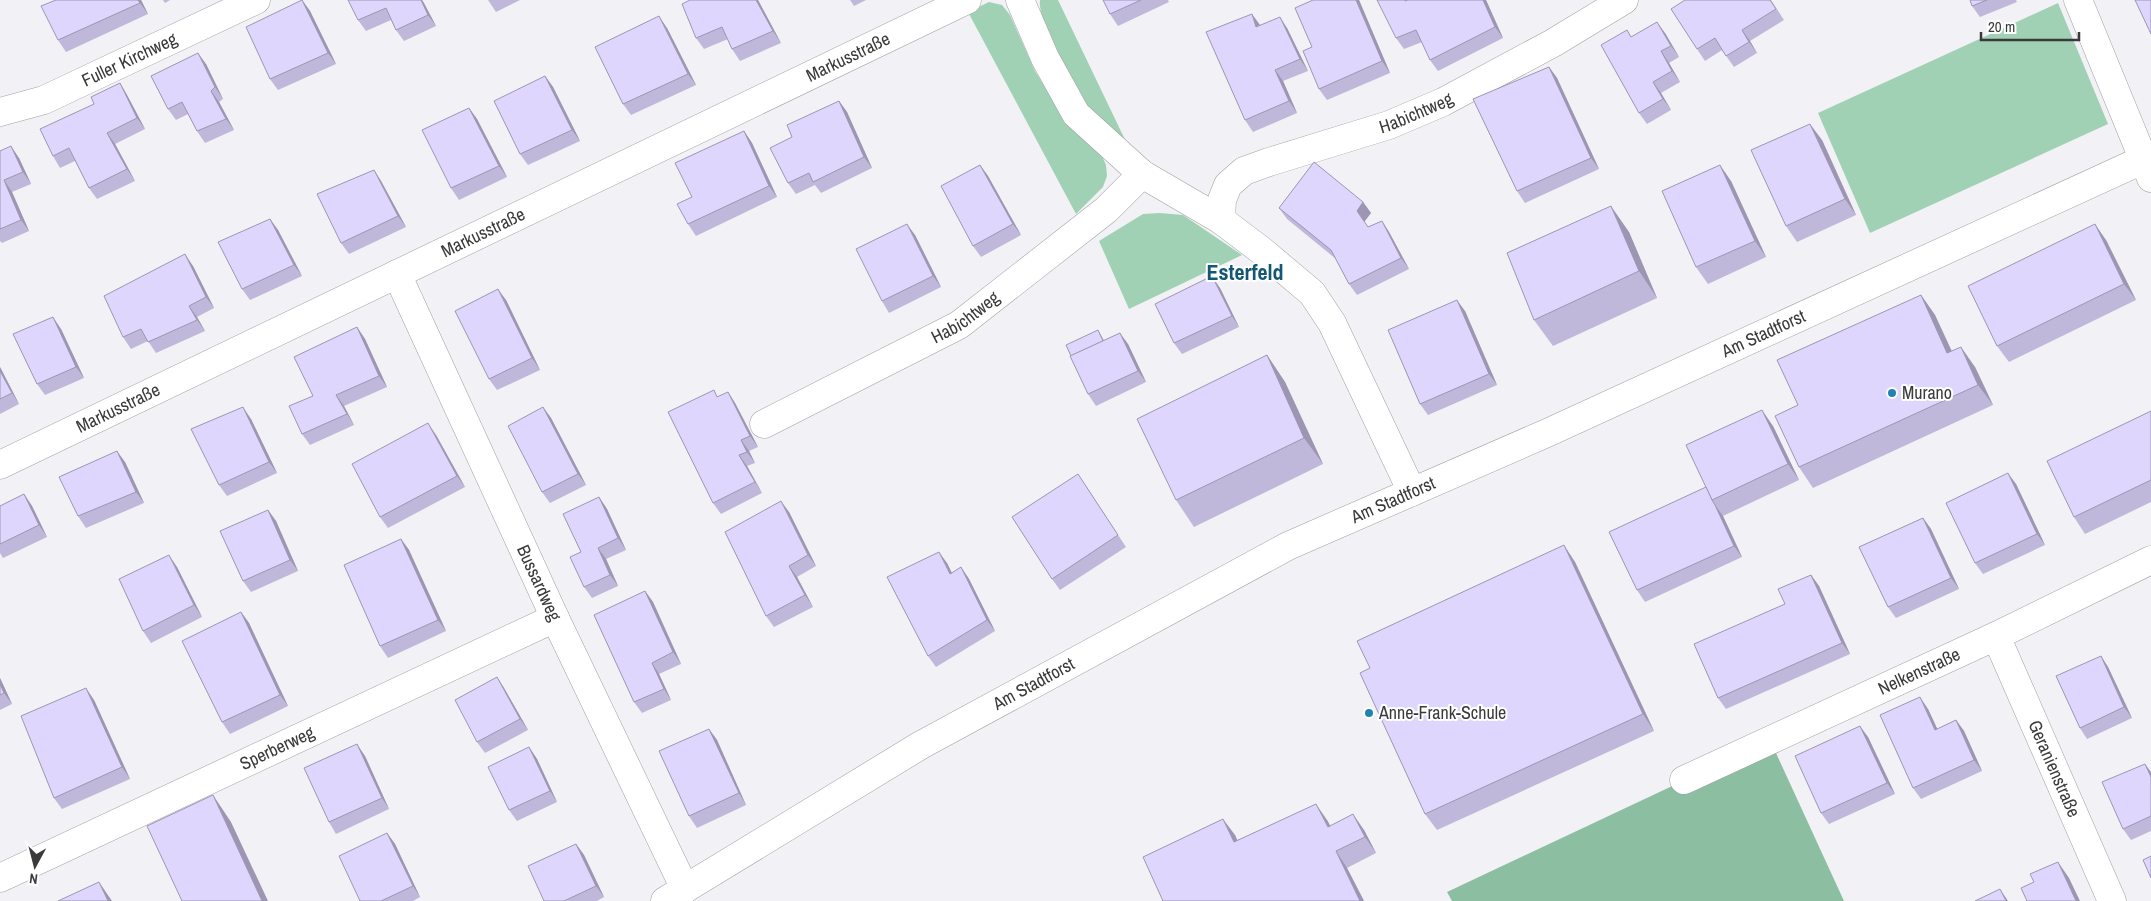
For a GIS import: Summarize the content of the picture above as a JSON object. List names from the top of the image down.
{
  "streets": {
    "street": [
      "Markusstraße",
      "Fuller Kirchweg",
      "Habichtweg",
      "Am Stadtforst",
      "Bussardweg",
      "Nelkenstraße",
      "Sperberweg",
      "Geranienstraße"
    ]
  },
  "crossings": [
    ["Markusstraße", "Bussardweg"],
    ["Am Stadtforst", "Bussardweg"],
    ["Bussardweg", "Sperberweg"],
    ["Nelkenstraße", "Geranienstraße"]
  ],
  "districts": ["Esterfeld"],
  "places": ["Murano", "Anne-Frank-Schule"],
  "scale_bar": "20 m",
  "north": "bottom"
}
